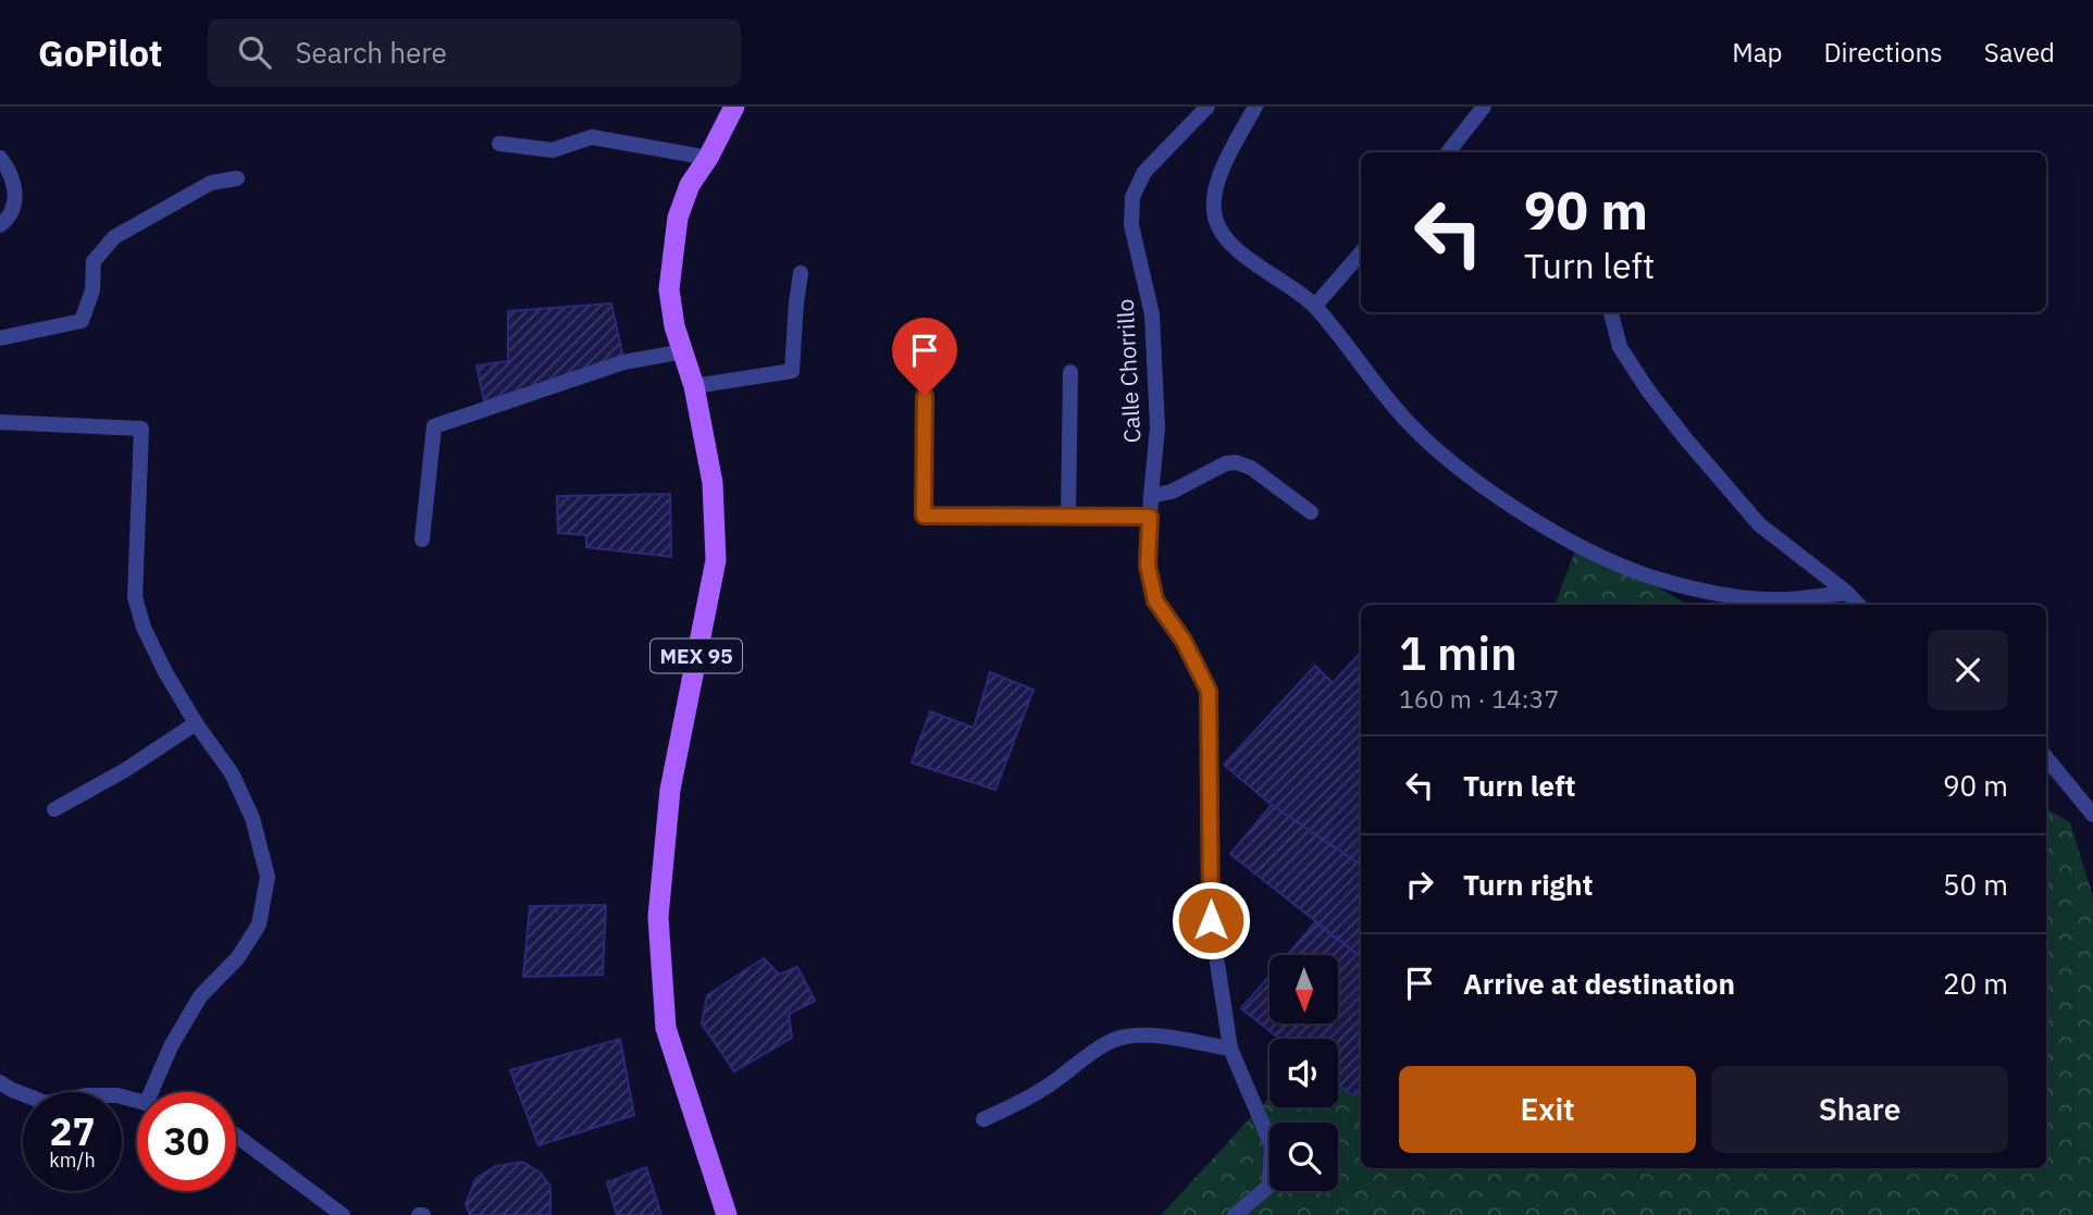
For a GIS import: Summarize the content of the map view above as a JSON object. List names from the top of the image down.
{
  "streets": {
    "main road": ["MEX 95"],
    "street": ["Calle Chorrillo"]
  },
  "north": "bottom",
  "page": {
    "header": "GoPilot",
    "search": "Search here",
    "nav": ["Map", "Directions", "Saved"],
    "turn": ["90 m", "Turn left"],
    "heading": ["1 min", "160 m · 14:37"],
    "list": [
      {
        "name": "Turn left",
        "value": "90 m"
      },
      {
        "name": "Turn right",
        "value": "50 m"
      },
      {
        "name": "Arrive at destination",
        "value": "20 m"
      }
    ],
    "buttons": ["Exit", "Share"],
    "speed": "27 km/h",
    "limit": "30"
  }
}
